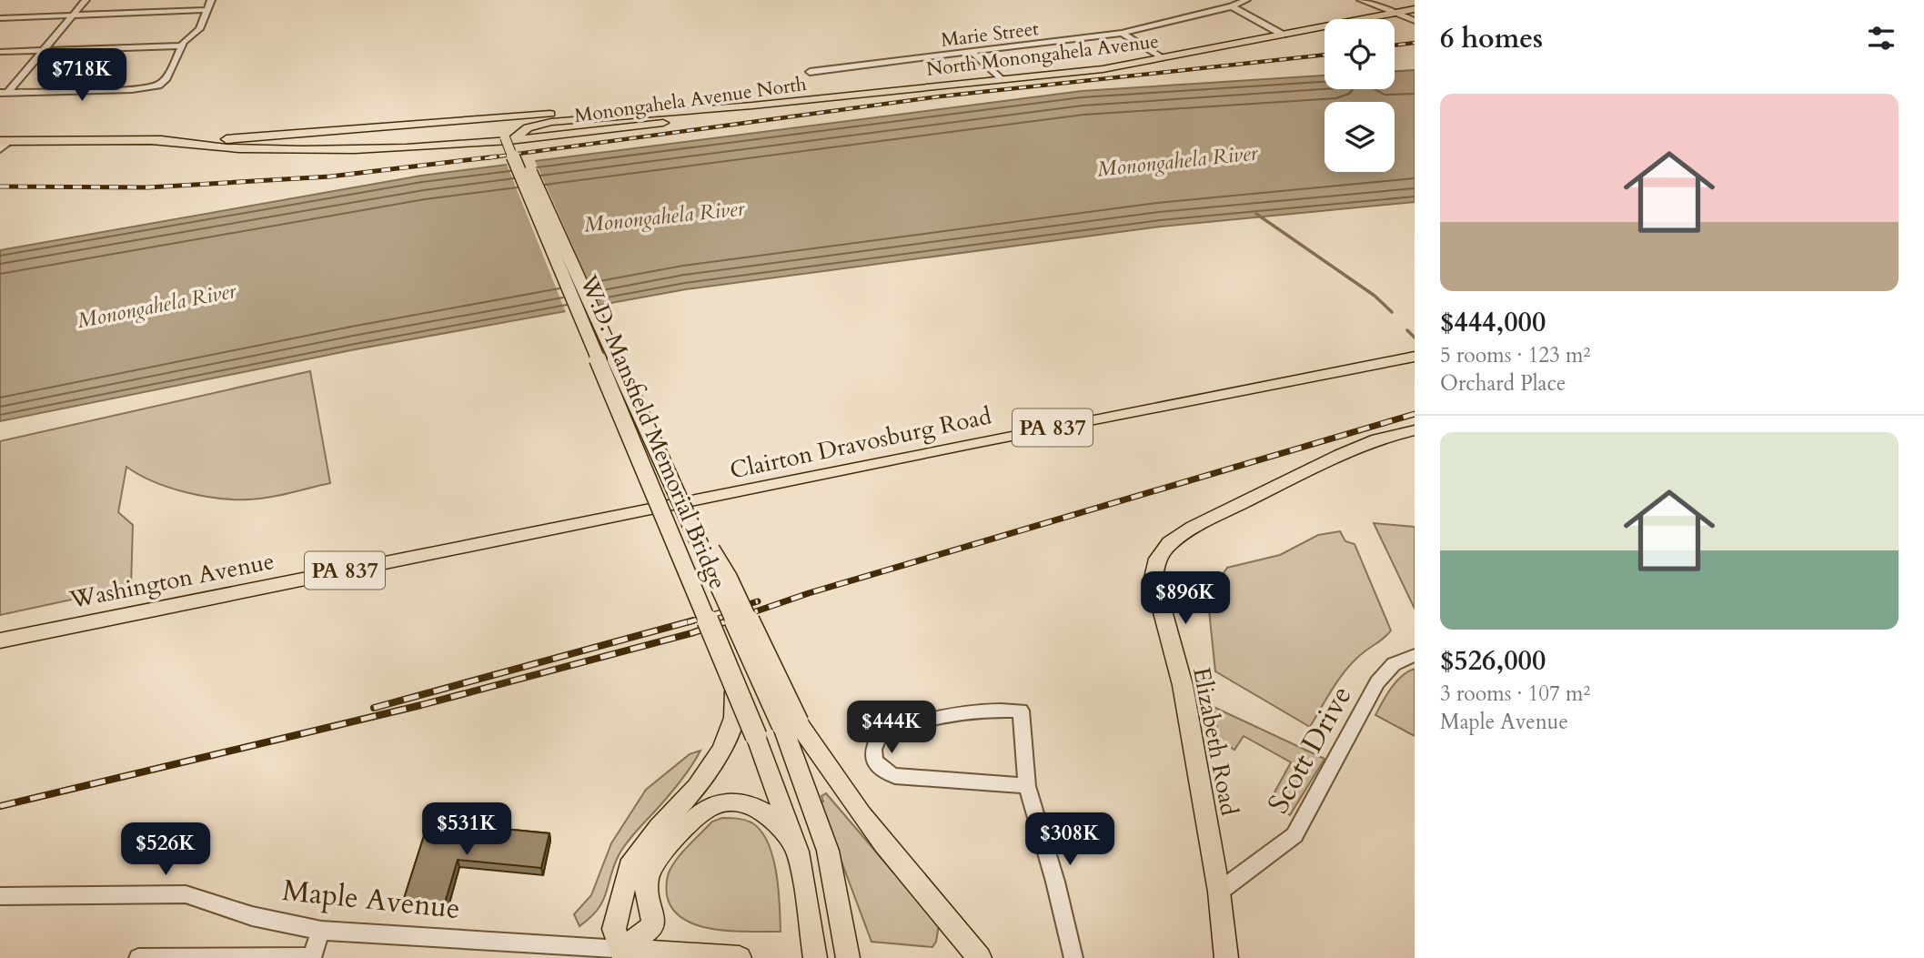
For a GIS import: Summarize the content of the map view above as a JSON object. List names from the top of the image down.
{
  "streets": {
    "main road": [
      "North Monongahela Avenue",
      "Monongahela Avenue North",
      "PA 837",
      "W.D. Mansfield Memorial Bridge",
      "Clairton Dravosburg Road",
      "Washington Avenue",
      "Elizabeth Road",
      "Maple Avenue"
    ],
    "street": ["Marie Street", "Scott Drive"]
  },
  "crossings": [
    ["North Monongahela Avenue", "Monongahela Avenue North"],
    ["W.D. Mansfield Memorial Bridge", "Clairton Dravosburg Road"],
    ["W.D. Mansfield Memorial Bridge", "Washington Avenue"],
    ["Clairton Dravosburg Road", "Washington Avenue"],
    ["Elizabeth Road", "Scott Drive"]
  ],
  "water": ["Monongahela River"],
  "page": {
    "heading": "6 homes",
    "price": [
      "$718K",
      "$896K",
      "$444K",
      "$531K",
      "$308K",
      "$526K"
    ],
    "list": [
      {
        "name": "$444,000",
        "note": "5 rooms · 123 m² · Orchard Place"
      },
      {
        "name": "$526,000",
        "note": "3 rooms · 107 m² · Maple Avenue"
      }
    ]
  }
}
